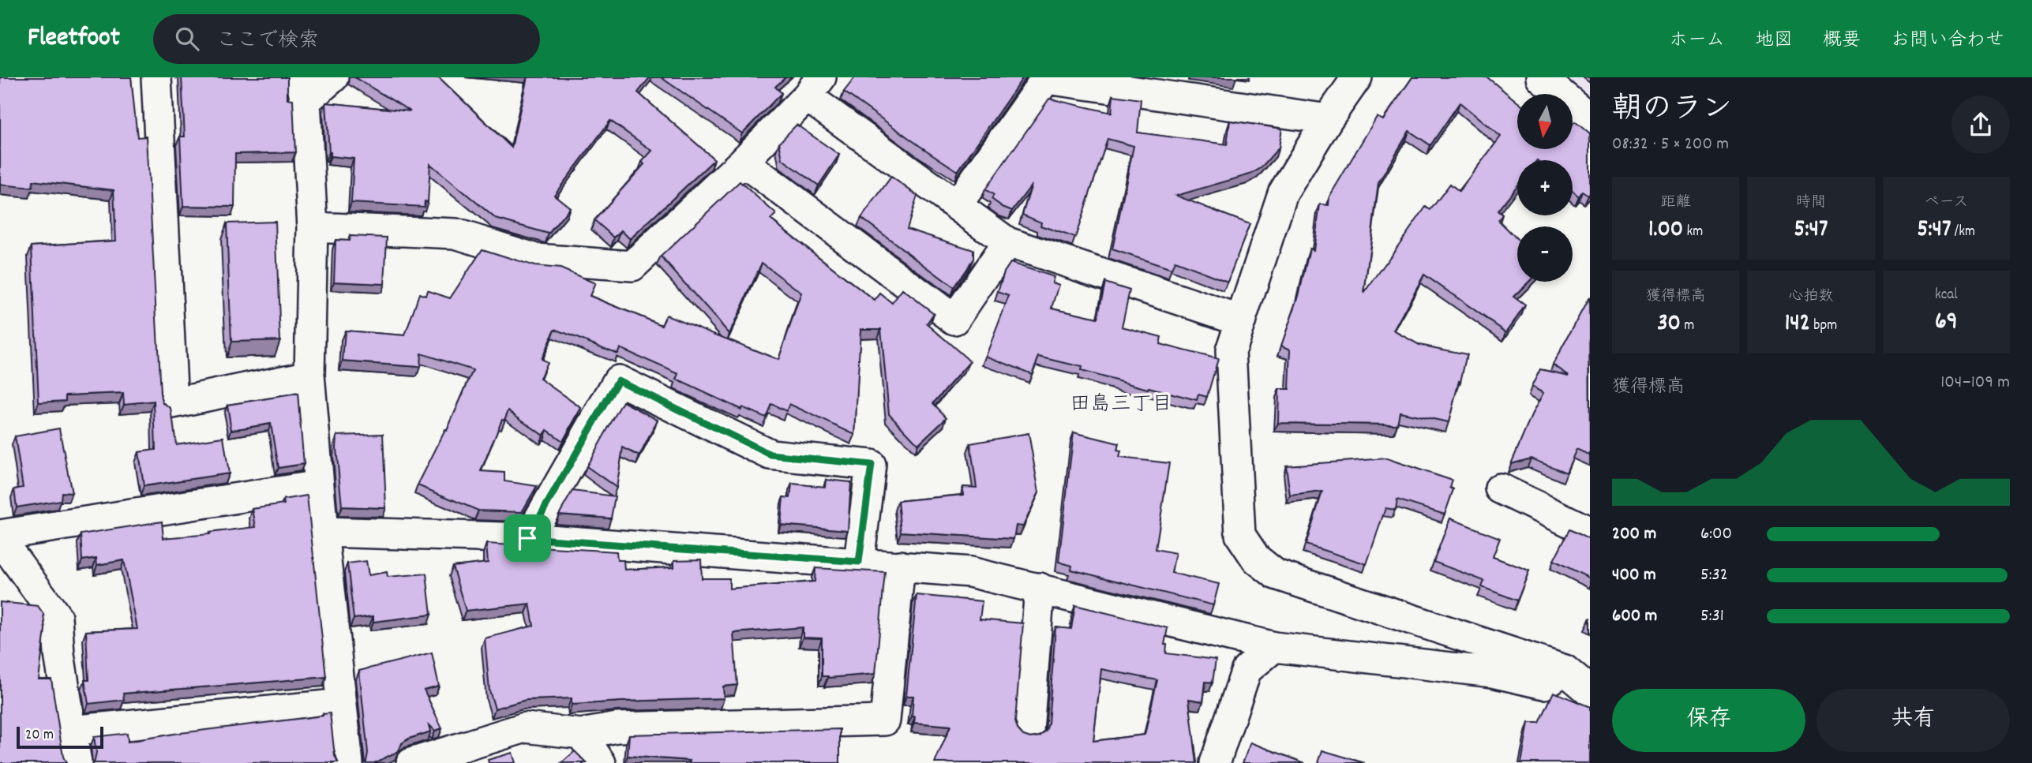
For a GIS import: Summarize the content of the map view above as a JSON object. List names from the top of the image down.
{
  "districts": ["田島三丁目"],
  "scale_bar": "20 m",
  "north": "bottom",
  "page": {
    "header": "Fleetfoot",
    "search": "ここで検索",
    "nav": [
      "ホーム",
      "地図",
      "概要",
      "お問い合わせ"
    ],
    "heading": ["朝のラン", "08:32 · 5 × 200 m"],
    "map_buttons": ["+", "−"],
    "stats": [
      ["距離", "1.00 km"],
      ["時間", "5:47"],
      ["ペース", "5:47 /km"],
      ["獲得標高", "30 m"],
      ["心拍数", "142 bpm"],
      ["kcal", "69"]
    ],
    "chart": ["獲得標高", "104–109 m"],
    "list": [
      {
        "name": "200 m",
        "note": "6:00"
      },
      {
        "name": "400 m",
        "note": "5:32"
      },
      {
        "name": "600 m",
        "note": "5:31"
      }
    ],
    "buttons": ["保存", "共有"],
    "scale": "20 m"
  }
}
